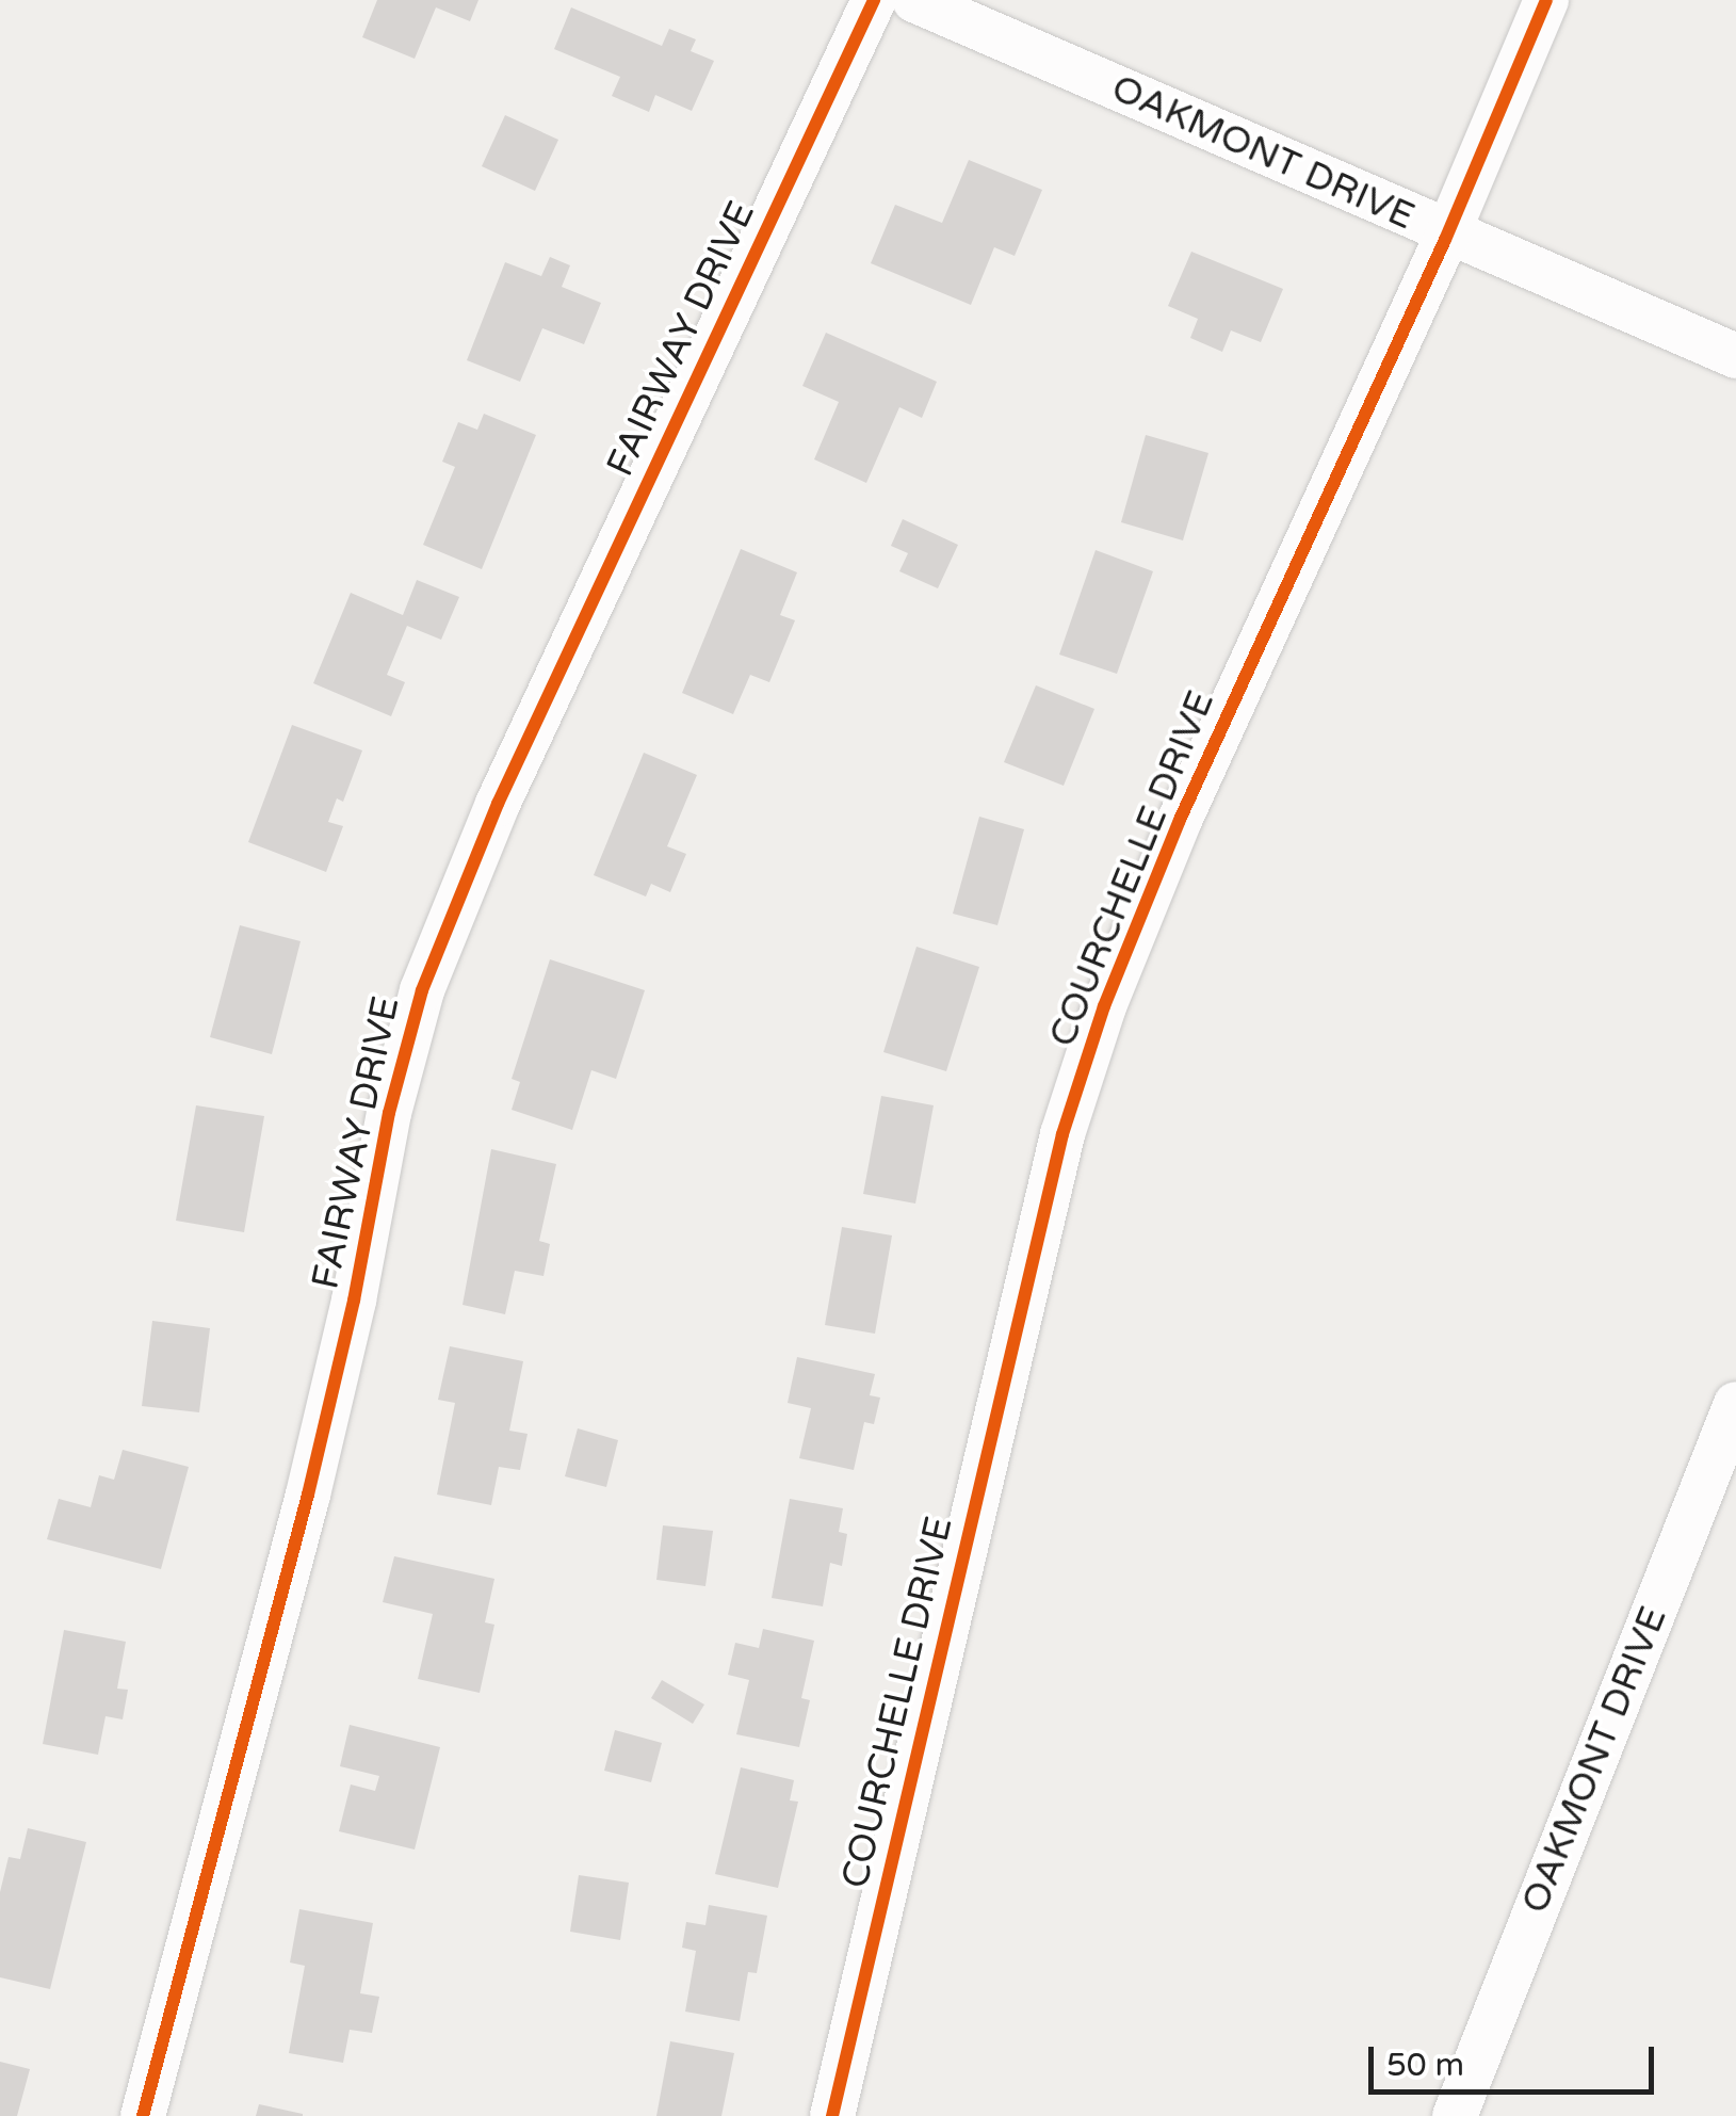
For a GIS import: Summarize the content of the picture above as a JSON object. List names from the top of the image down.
{
  "streets": {
    "street": ["OAKMONT DRIVE", "FAIRWAY DRIVE", "COURCHELLE DRIVE"]
  },
  "crossings": [
    ["OAKMONT DRIVE", "COURCHELLE DRIVE"]
  ],
  "scale_bar": "50 m"
}
